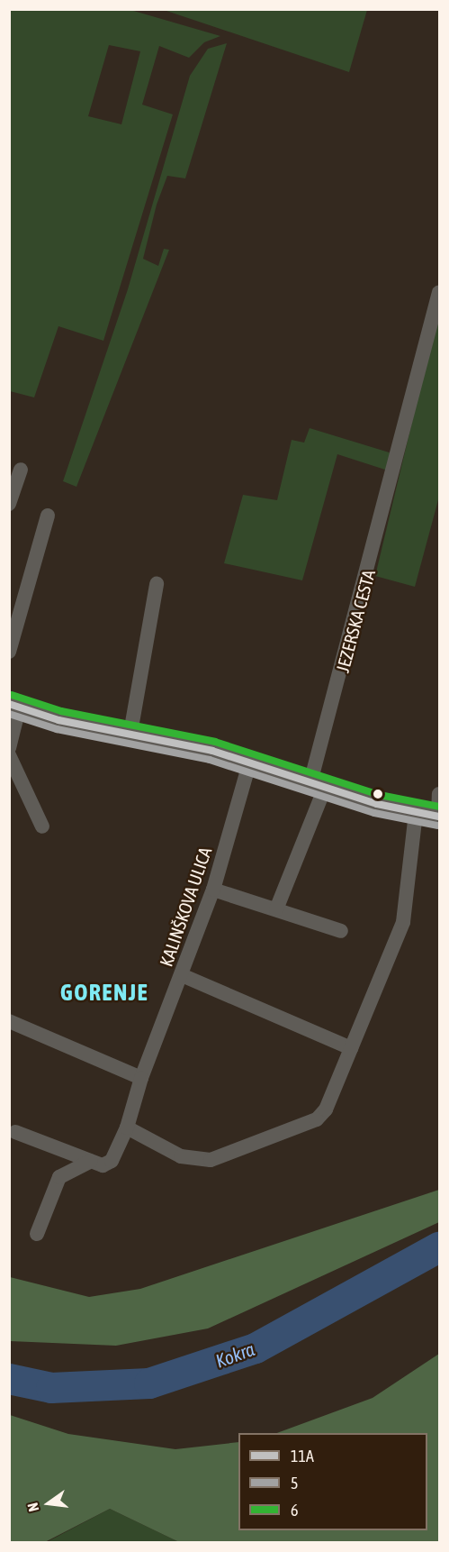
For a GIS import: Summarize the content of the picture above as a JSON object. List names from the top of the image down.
{
  "streets": {
    "street": ["JEZERSKA CESTA", "KALINŠKOVA ULICA"]
  },
  "districts": ["GORENJE"],
  "water": ["Kokra"],
  "lines": ["transit line 6", "transit line 11A", "transit line 5"],
  "legend": ["11A", "5", "6"],
  "north": "left"
}
